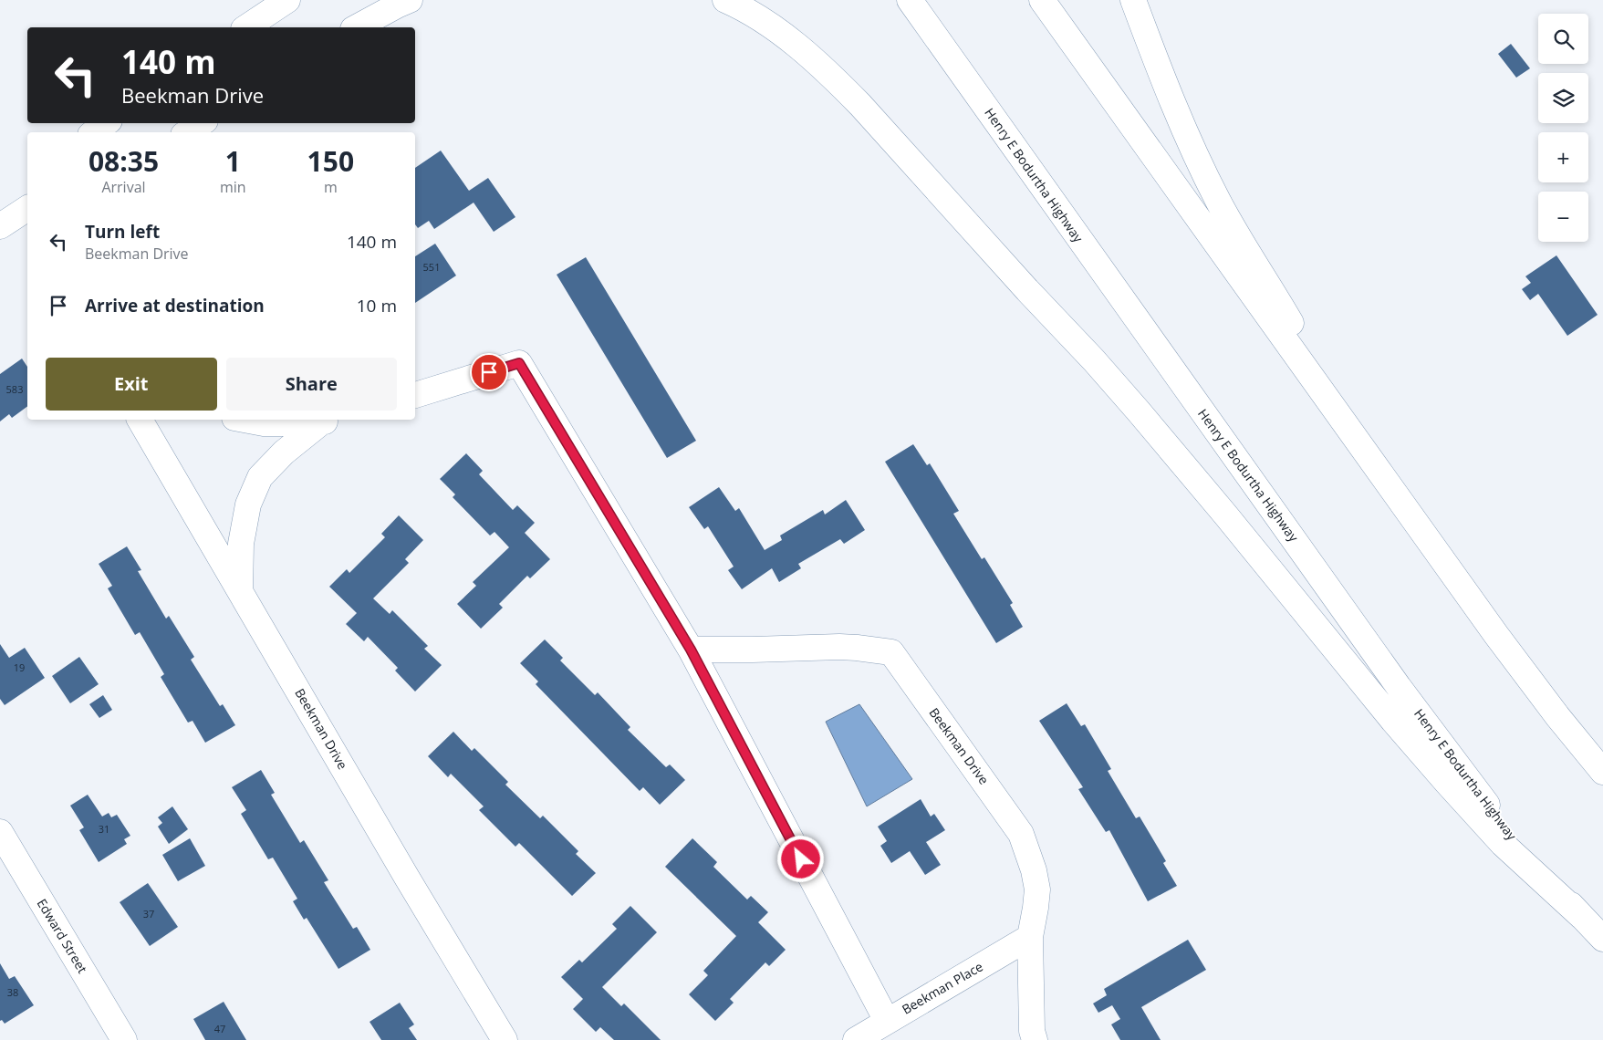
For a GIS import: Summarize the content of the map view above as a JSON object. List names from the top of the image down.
{
  "streets": {
    "main road": [
      "Henry E Bodurtha Highway",
      "Beekman Drive",
      "Edward Street",
      "Beekman Place"
    ]
  },
  "crossings": [
    ["Beekman Drive", "Beekman Place"]
  ],
  "house_numbers": [
    "551",
    "583",
    "19",
    "31",
    "37",
    "38",
    "47"
  ],
  "page": {
    "map_buttons": ["+", "−"],
    "turn": ["140 m", "Beekman Drive"],
    "eta": [
      "08:35",
      "Arrival",
      "1",
      "min",
      "150",
      "m"
    ],
    "list": [
      {
        "name": "Turn left",
        "note": "Beekman Drive",
        "value": "140 m"
      },
      {
        "name": "Arrive at destination",
        "value": "10 m"
      }
    ],
    "buttons": ["Exit", "Share"]
  }
}
